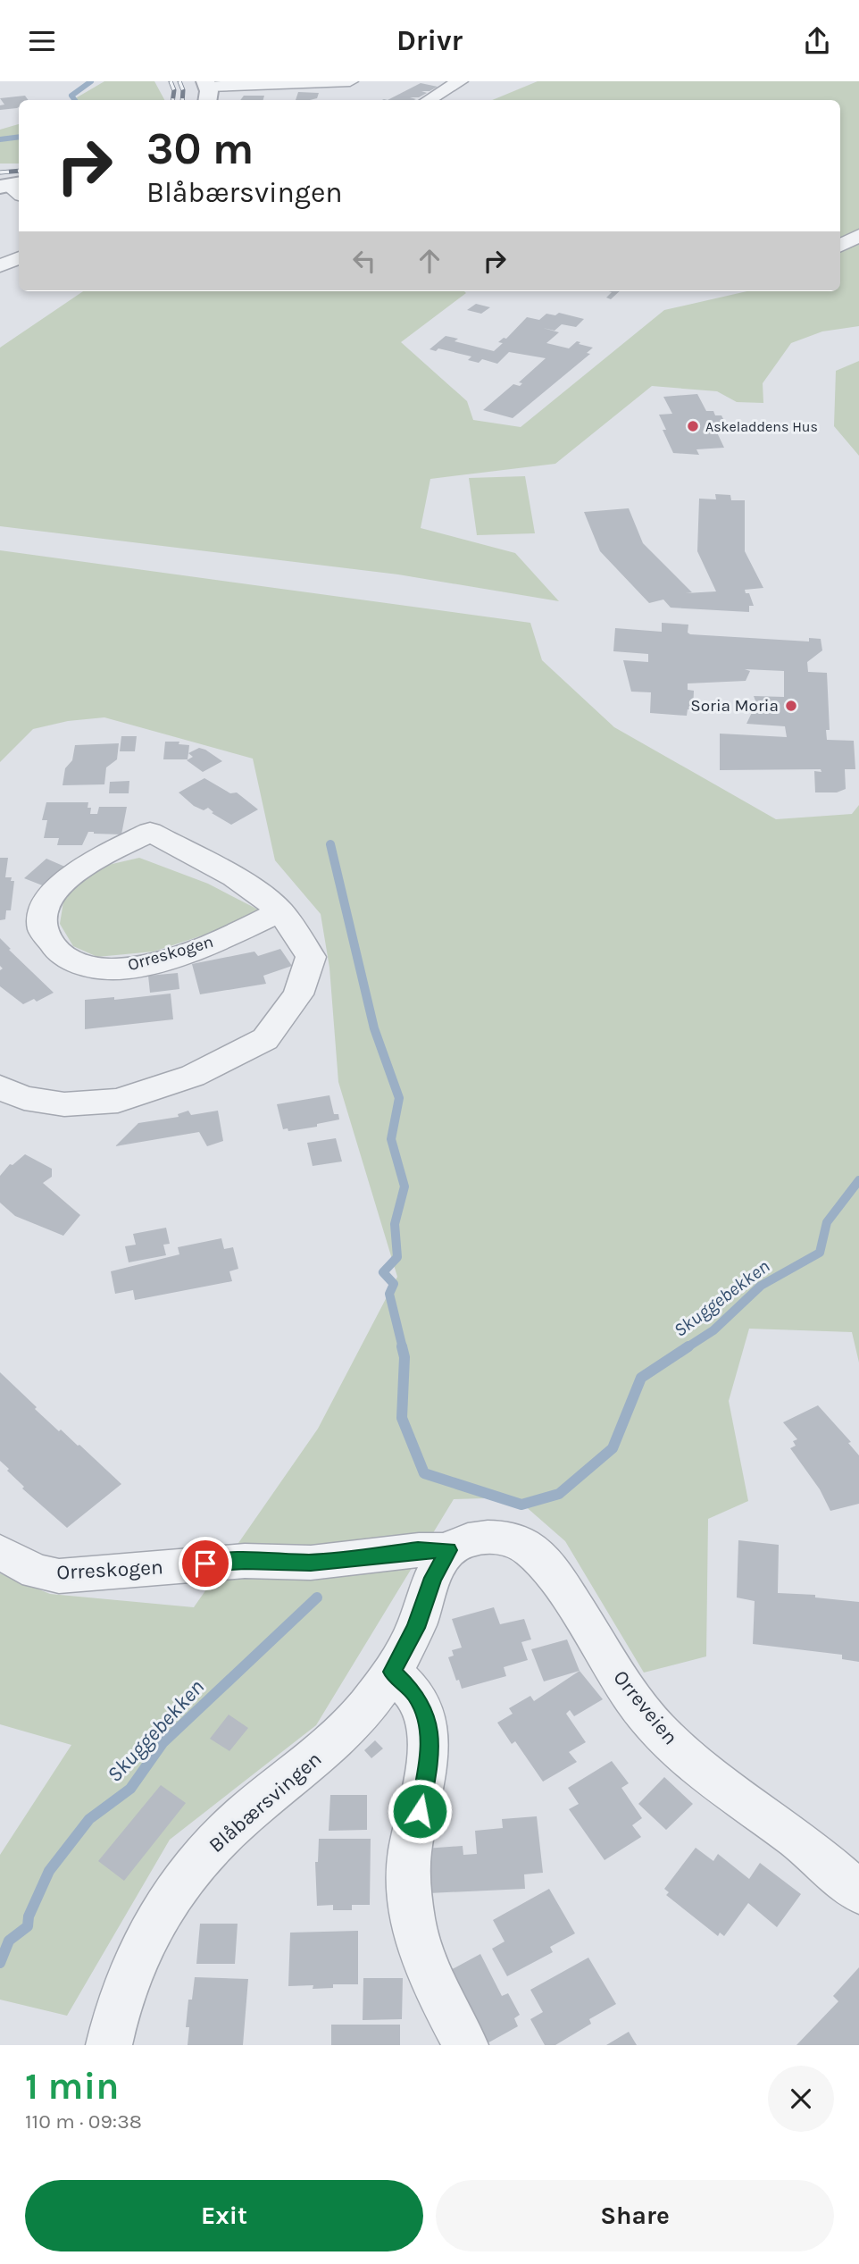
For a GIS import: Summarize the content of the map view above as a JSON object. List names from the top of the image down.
{
  "streets": {
    "street": ["Orreskogen", "Orreveien", "Blåbærsvingen"]
  },
  "crossings": [
    ["Orreskogen", "Orreveien"],
    ["Orreskogen", "Blåbærsvingen"],
    ["Orreveien", "Blåbærsvingen"]
  ],
  "water": ["Skuggebekken"],
  "places": ["Askeladdens Hus", "Soria Moria"],
  "page": {
    "header": "Drivr",
    "turn": ["30 m", "Blåbærsvingen"],
    "heading": ["1 min", "110 m · 09:38"],
    "buttons": ["Exit", "Share"]
  }
}
